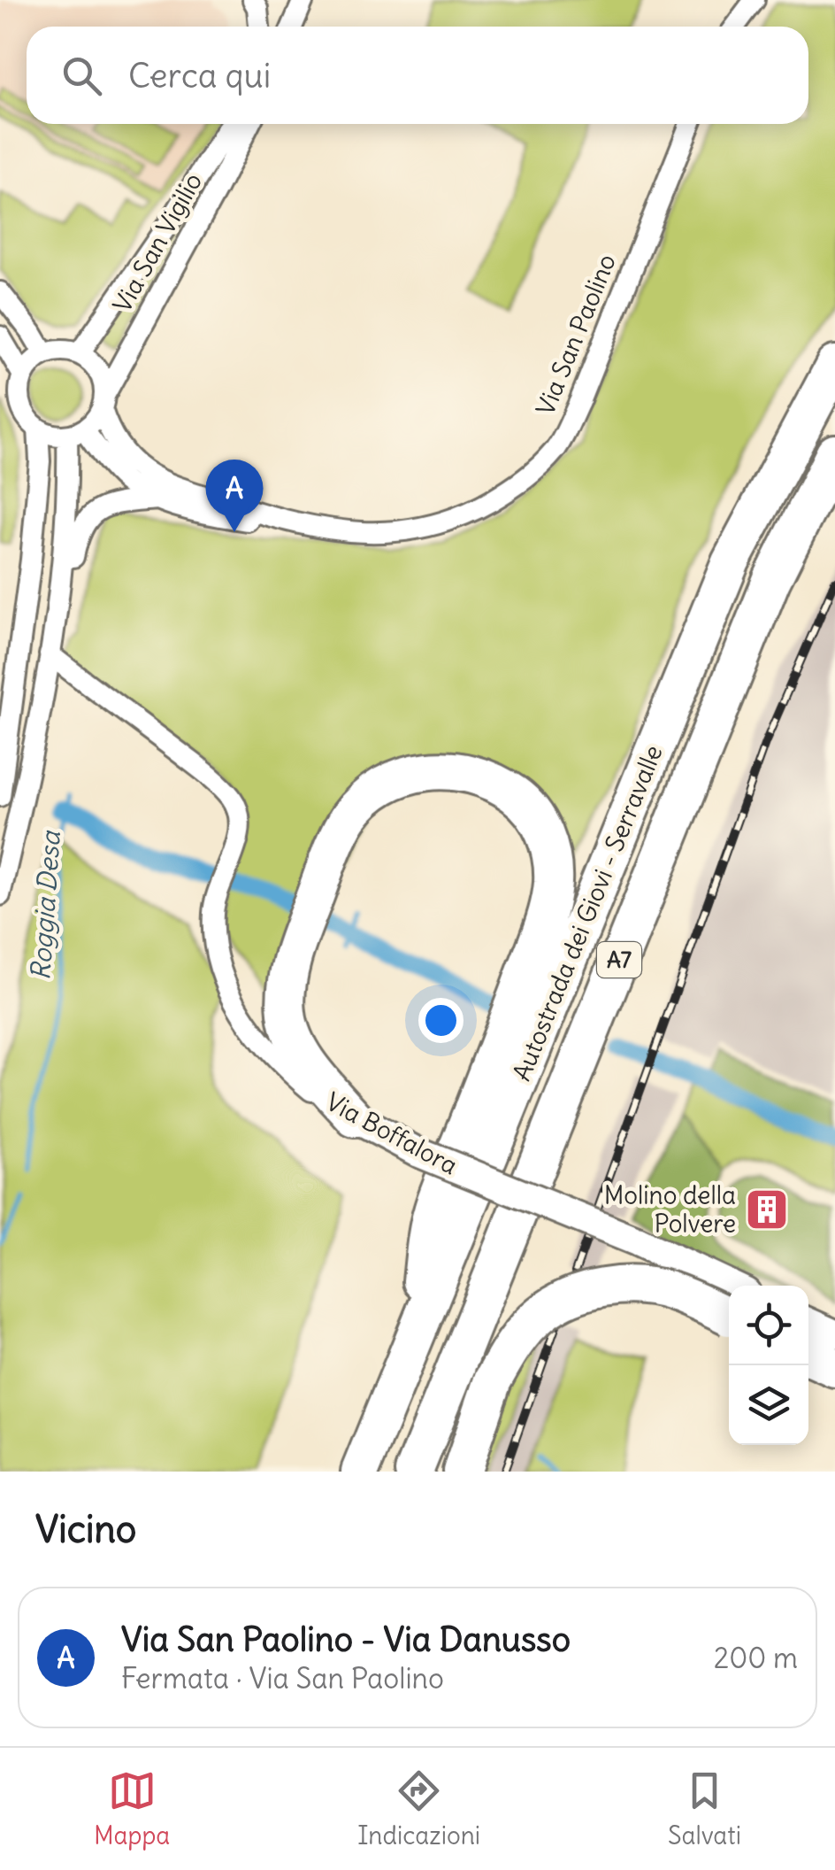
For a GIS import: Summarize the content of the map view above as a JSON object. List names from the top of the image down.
{
  "streets": {
    "highway": ["Autostrada dei Giovi - Serravalle", "A7"],
    "street": ["Via San Vigilio", "Via San Paolino", "Via Boffalora"]
  },
  "crossings": [
    ["Via San Vigilio", "Via San Paolino"]
  ],
  "water": ["Roggia Desa"],
  "places": {
    "building": ["Molino della Polvere"]
  },
  "page": {
    "search": "Cerca qui",
    "pins": "A",
    "heading": "Vicino",
    "list": [
      {
        "mark": "A",
        "name": "Via San Paolino - Via Danusso",
        "note": "Fermata · Via San Paolino",
        "value": "200 m"
      }
    ],
    "nav": ["Mappa", "Indicazioni", "Salvati"]
  }
}
